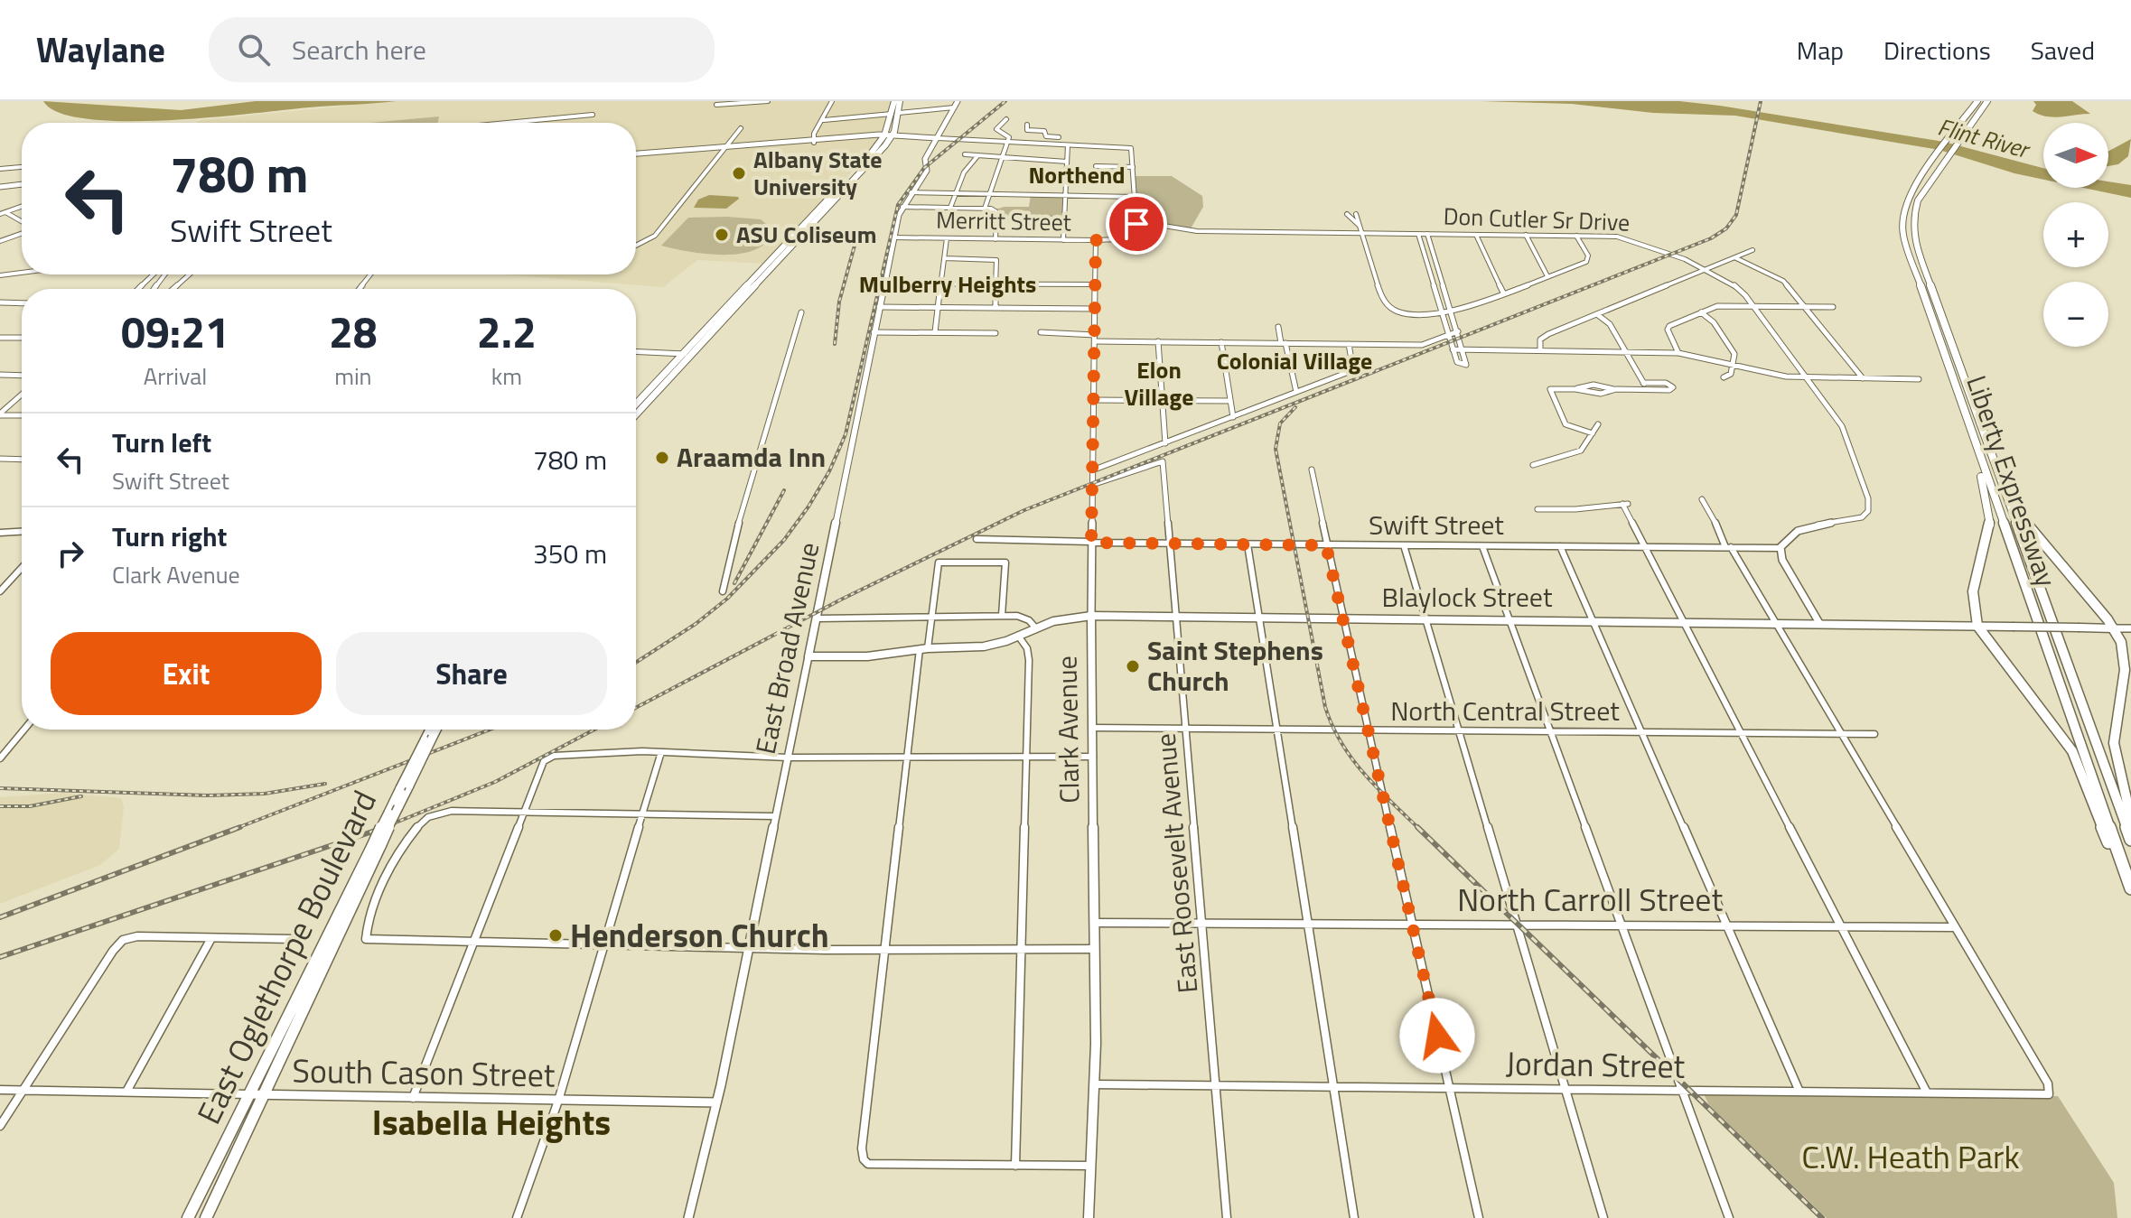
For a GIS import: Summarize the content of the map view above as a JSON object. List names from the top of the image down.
{
  "streets": {
    "highway": ["Liberty Expressway"],
    "main road": [
      "Blaylock Street",
      "East Broad Avenue",
      "Clark Avenue",
      "East Oglethorpe Boulevard"
    ],
    "street": [
      "Don Cutler Sr Drive",
      "Merritt Street",
      "Swift Street",
      "North Central Street",
      "East Roosevelt Avenue",
      "North Carroll Street",
      "Jordan Street",
      "South Cason Street"
    ]
  },
  "crossings": [
    ["Don Cutler Sr Drive", "Merritt Street"],
    ["Don Cutler Sr Drive", "Swift Street"],
    ["Merritt Street", "East Broad Avenue"],
    ["Merritt Street", "Clark Avenue"],
    ["Swift Street", "Clark Avenue"],
    ["Swift Street", "East Roosevelt Avenue"],
    ["Blaylock Street", "East Broad Avenue"],
    ["Blaylock Street", "Clark Avenue"],
    ["Blaylock Street", "East Roosevelt Avenue"],
    ["East Broad Avenue", "South Cason Street"],
    ["North Central Street", "Clark Avenue"],
    ["North Central Street", "East Roosevelt Avenue"],
    ["Clark Avenue", "East Roosevelt Avenue"],
    ["Clark Avenue", "North Carroll Street"],
    ["Clark Avenue", "Jordan Street"],
    ["East Roosevelt Avenue", "North Carroll Street"],
    ["East Roosevelt Avenue", "Jordan Street"],
    ["North Carroll Street", "Jordan Street"],
    ["East Oglethorpe Boulevard", "South Cason Street"]
  ],
  "districts": [
    "Northend",
    "Mulberry Heights",
    "Colonial Village",
    "Elon Village",
    "Isabella Heights"
  ],
  "water": ["Flint River"],
  "parks": ["C.W. Heath Park"],
  "places": [
    "Albany State University",
    "ASU Coliseum",
    "Araamda Inn",
    "Saint Stephens Church",
    "Henderson Church"
  ],
  "north": "right",
  "page": {
    "header": "Waylane",
    "search": "Search here",
    "nav": ["Map", "Directions", "Saved"],
    "map_buttons": ["+", "−"],
    "turn": ["780 m", "Swift Street"],
    "eta": [
      "09:21",
      "Arrival",
      "28",
      "min",
      "2.2",
      "km"
    ],
    "list": [
      {
        "name": "Turn left",
        "note": "Swift Street",
        "value": "780 m"
      },
      {
        "name": "Turn right",
        "note": "Clark Avenue",
        "value": "350 m"
      }
    ],
    "buttons": ["Exit", "Share"]
  }
}
